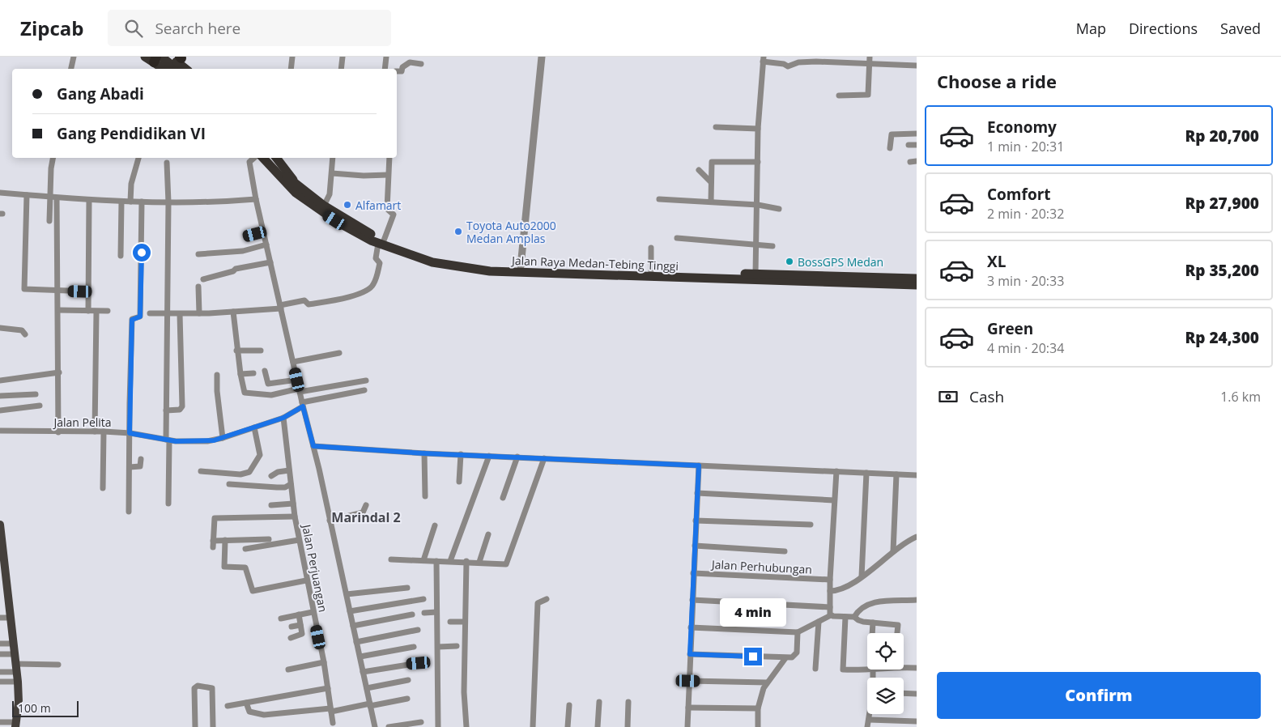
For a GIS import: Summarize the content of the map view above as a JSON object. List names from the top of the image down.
{
  "streets": {
    "highway": ["Jalan Raya Medan-Tebing Tinggi"],
    "street": ["Jalan Pelita", "Jalan Perhubungan", "Jalan Perjuangan"]
  },
  "crossings": [
    ["Jalan Pelita", "Jalan Perjuangan"]
  ],
  "districts": ["Marindal 2"],
  "places": ["Alfamart", "Toyota Auto2000 Medan Amplas", "BossGPS Medan"],
  "scale_bar": "100 m",
  "page": {
    "header": "Zipcab",
    "search": "Search here",
    "nav": ["Map", "Directions", "Saved"],
    "heading": "Choose a ride",
    "banner": ["Gang Abadi", "Gang Pendidikan VI"],
    "list": [
      {
        "name": "Economy",
        "note": "1 min · 20:31",
        "value": "Rp 20,700"
      },
      {
        "name": "Comfort",
        "note": "2 min · 20:32",
        "value": "Rp 27,900"
      },
      {
        "name": "XL",
        "note": "3 min · 20:33",
        "value": "Rp 35,200"
      },
      {
        "name": "Green",
        "note": "4 min · 20:34",
        "value": "Rp 24,300"
      }
    ],
    "pay": ["Cash", "1.6 km"],
    "bubble": "4 min",
    "buttons": "Confirm",
    "scale": "100 m"
  }
}
